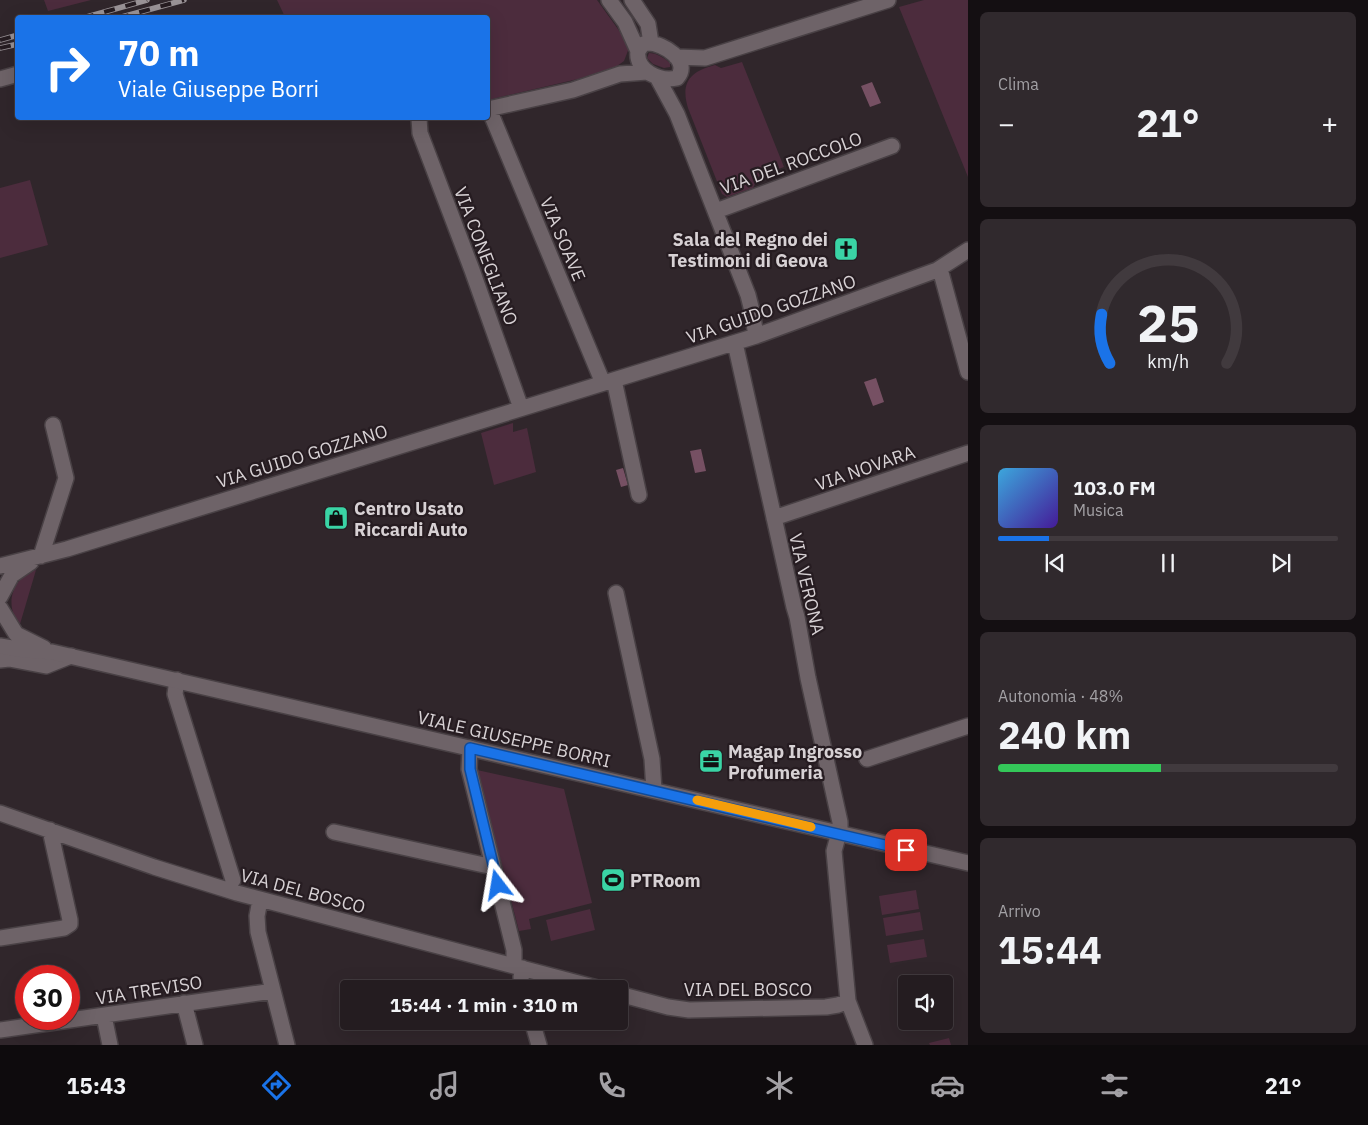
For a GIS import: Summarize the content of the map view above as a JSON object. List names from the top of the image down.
{
  "streets": {
    "street": [
      "VIA DEL ROCCOLO",
      "VIA SOAVE",
      "VIA CONEGLIANO",
      "VIA GUIDO GOZZANO",
      "VIA NOVARA",
      "VIA VERONA",
      "VIALE GIUSEPPE BORRI",
      "VIA DEL BOSCO",
      "VIA TREVISO"
    ]
  },
  "crossings": [
    ["VIA SOAVE", "VIA GUIDO GOZZANO"],
    ["VIA CONEGLIANO", "VIA GUIDO GOZZANO"],
    ["VIA GUIDO GOZZANO", "VIA VERONA"],
    ["VIA NOVARA", "VIA VERONA"],
    ["VIA VERONA", "VIALE GIUSEPPE BORRI"]
  ],
  "places": {
    "church": ["Sala del Regno dei Testimoni di Geova"],
    "shop": ["Centro Usato Riccardi Auto"],
    "office": ["Magap Ingrosso Profumeria"],
    "sports": ["PTRoom"]
  },
  "page": {
    "tile": [
      "Clima",
      ["Autonomia · 48%", "240 km"],
      ["Arrivo", "15:44"]
    ],
    "turn": ["70 m", "Viale Giuseppe Borri"],
    "heat": ["−", "21°", "+"],
    "song": ["103.0 FM", "Musica"],
    "limit": "30",
    "trip": "15:44 · 1 min · 310 m",
    "tabs": ["15:43", "21°"],
    "gauge": ["25", "km/h"]
  }
}
